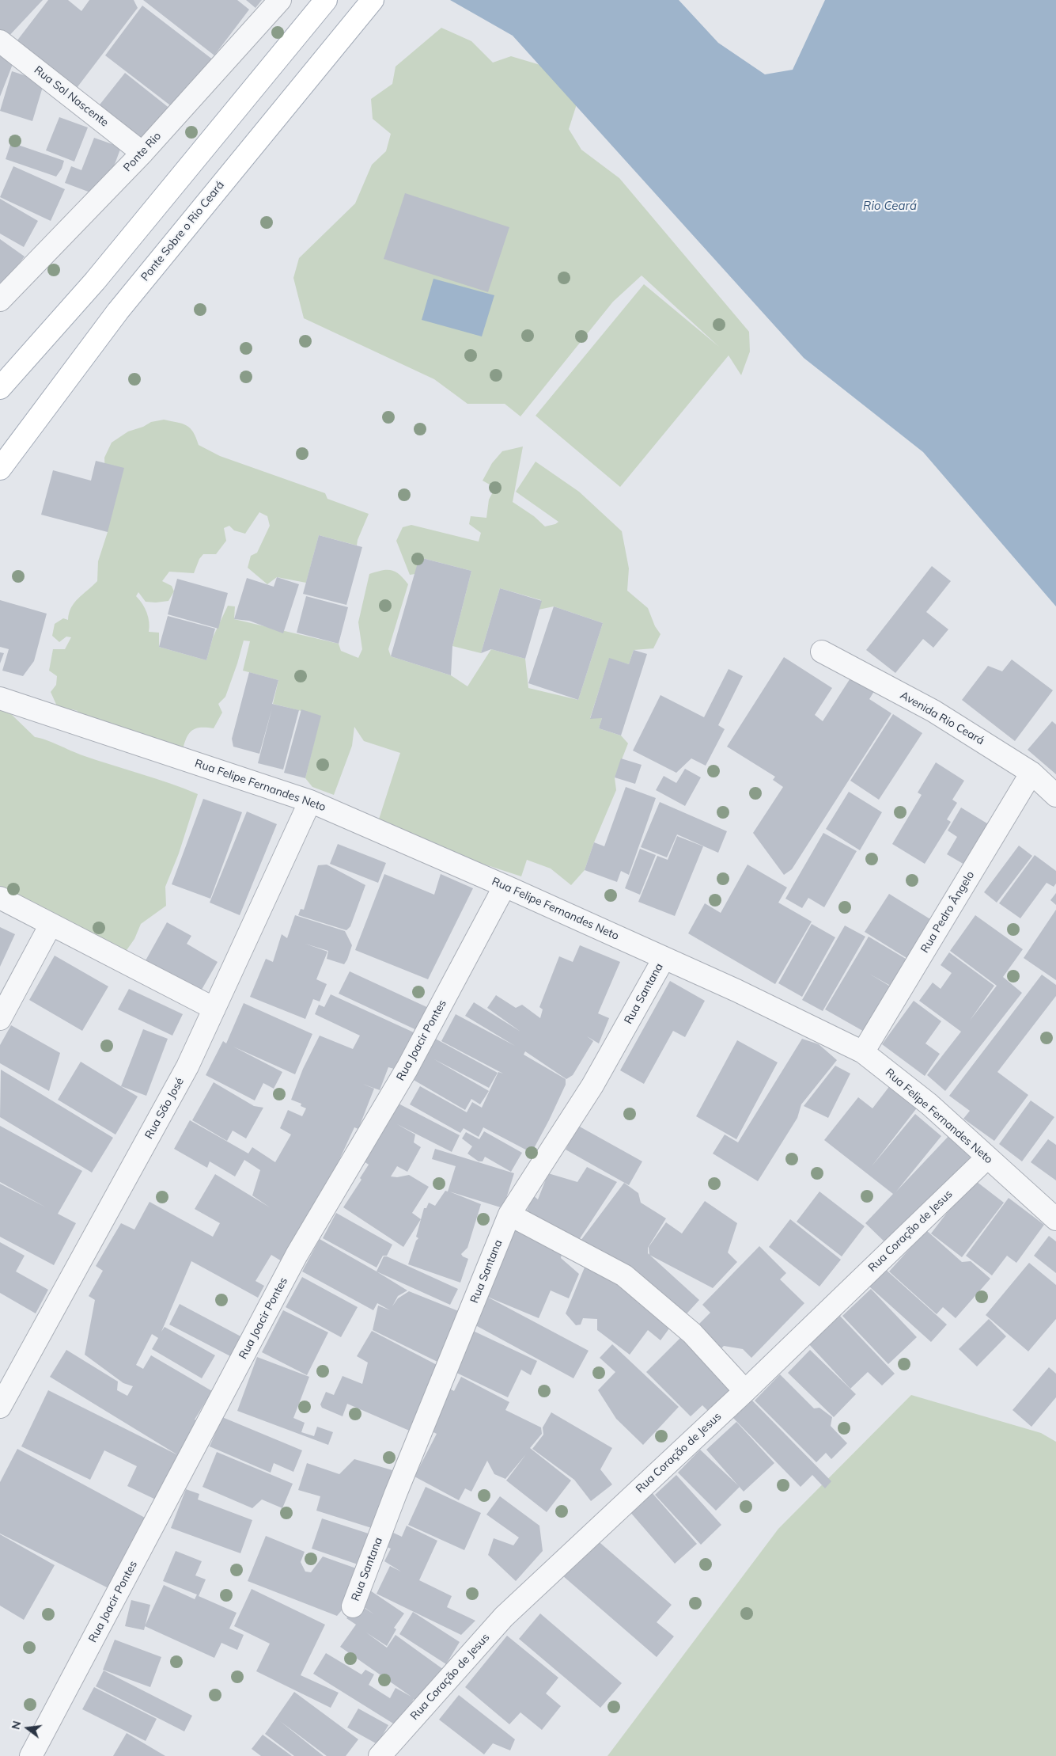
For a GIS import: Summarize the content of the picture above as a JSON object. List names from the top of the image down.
{
  "streets": {
    "main road": ["Ponte Sobre o Rio Ceará"],
    "street": [
      "Rua Sol Nascente",
      "Ponte Rio",
      "Avenida Rio Ceará",
      "Rua Felipe Fernandes Neto",
      "Rua Pedro Ângelo",
      "Rua Santana",
      "Rua Joacir Pontes",
      "Rua São José",
      "Rua Coração de Jesus"
    ]
  },
  "crossings": [
    ["Rua Sol Nascente", "Ponte Rio"],
    ["Avenida Rio Ceará", "Rua Pedro Ângelo"],
    ["Rua Felipe Fernandes Neto", "Rua Pedro Ângelo"],
    ["Rua Felipe Fernandes Neto", "Rua Santana"],
    ["Rua Felipe Fernandes Neto", "Rua Joacir Pontes"],
    ["Rua Felipe Fernandes Neto", "Rua São José"],
    ["Rua Felipe Fernandes Neto", "Rua Coração de Jesus"]
  ],
  "water": ["Rio Ceará"],
  "north": "left"
}
